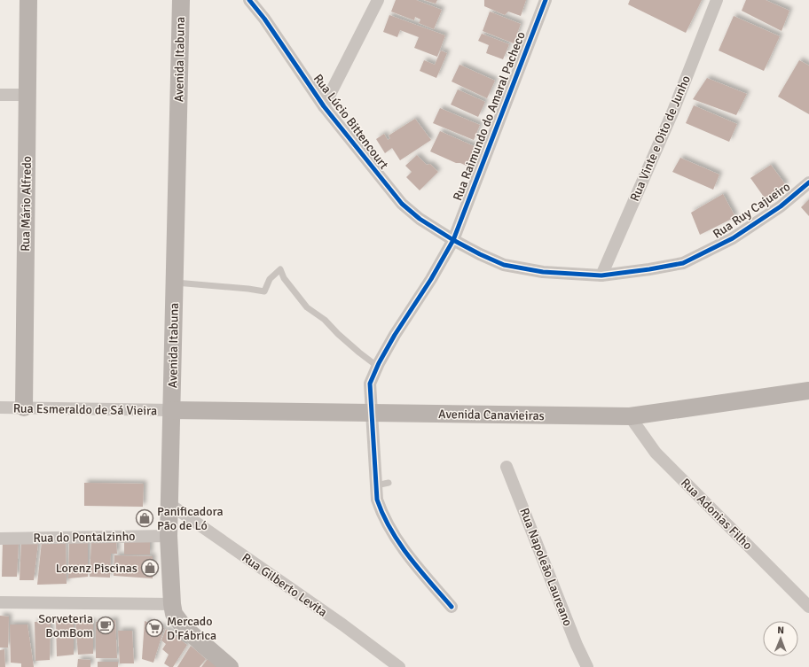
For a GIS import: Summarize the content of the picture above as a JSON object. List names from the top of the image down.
{
  "streets": {
    "main road": ["Avenida Itabuna", "Rua Mário Alfredo", "Avenida Canavieiras"],
    "street": [
      "Rua Raimundo do Amaral Pacheco",
      "Rua Lúcio Bittencourt",
      "Rua Vinte e Oito de Junho",
      "Rua Ruy Cajueiro",
      "Rua Esmeraldo de Sá Vieira",
      "Rua Adonias Filho",
      "Rua do Pontalzinho",
      "Rua Napoleão Laureano",
      "Rua Gilberto Levita"
    ]
  },
  "crossings": [
    ["Avenida Itabuna", "Rua Esmeraldo de Sá Vieira"],
    ["Avenida Itabuna", "Avenida Canavieiras"],
    ["Avenida Itabuna", "Rua do Pontalzinho"],
    ["Avenida Itabuna", "Rua Gilberto Levita"],
    ["Rua Raimundo do Amaral Pacheco", "Rua Lúcio Bittencourt"],
    ["Rua Raimundo do Amaral Pacheco", "Avenida Canavieiras"],
    ["Rua Lúcio Bittencourt", "Rua Vinte e Oito de Junho"],
    ["Rua Lúcio Bittencourt", "Rua Ruy Cajueiro"],
    ["Rua Vinte e Oito de Junho", "Rua Ruy Cajueiro"],
    ["Rua Mário Alfredo", "Rua Esmeraldo de Sá Vieira"],
    ["Rua Esmeraldo de Sá Vieira", "Avenida Canavieiras"],
    ["Avenida Canavieiras", "Rua Adonias Filho"]
  ],
  "places": {
    "shop": ["Panificadora Pão de Ló", "Lorenz Piscinas"],
    "cafe": ["Sorveteria BomBom"],
    "supermarket": ["Mercado D'Fábrica"]
  },
  "north": "top"
}
